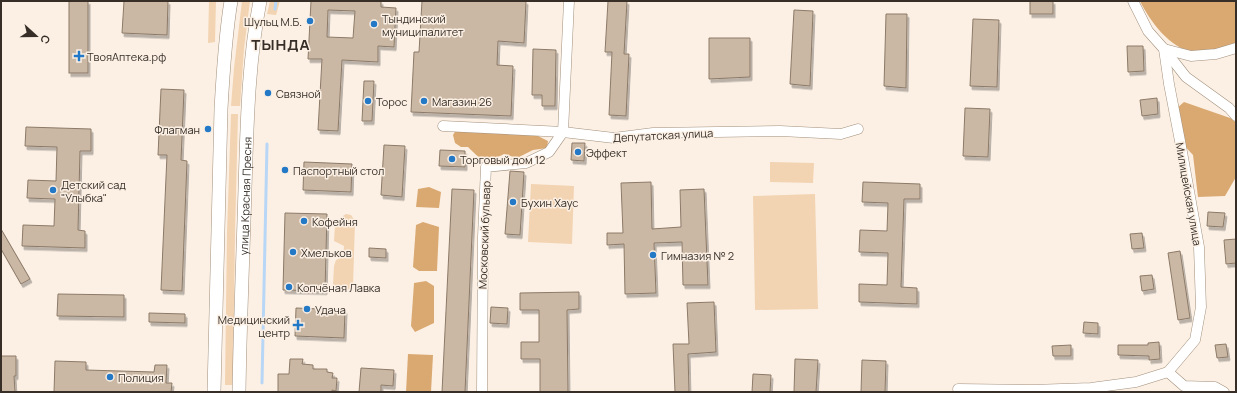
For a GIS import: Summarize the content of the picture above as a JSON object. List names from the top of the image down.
{
  "streets": {
    "street": [
      "Депутатская улица",
      "Милицейская улица",
      "улица Красная Пресня",
      "Московский бульвар"
    ]
  },
  "crossings": [
    ["Депутатская улица", "Московский бульвар"]
  ],
  "districts": ["ТЫНДА"],
  "places": {
    "other": [
      "Шульц М.Б.",
      "Тындинский муниципалитет",
      "Связной",
      "Торос",
      "Магазин 26",
      "Флагман",
      "Эффект",
      "Торговый дом 12",
      "Паспортный стол",
      "Детский сад \"Улыбка\"",
      "Бухин Хаус",
      "Кофейня",
      "Хмельков",
      "Гимназия № 2",
      "Копчёная Лавка",
      "Удача",
      "Полиция"
    ],
    "health": ["ТвояАптека.рф", "Медицинский центр"]
  },
  "north": "right"
}
